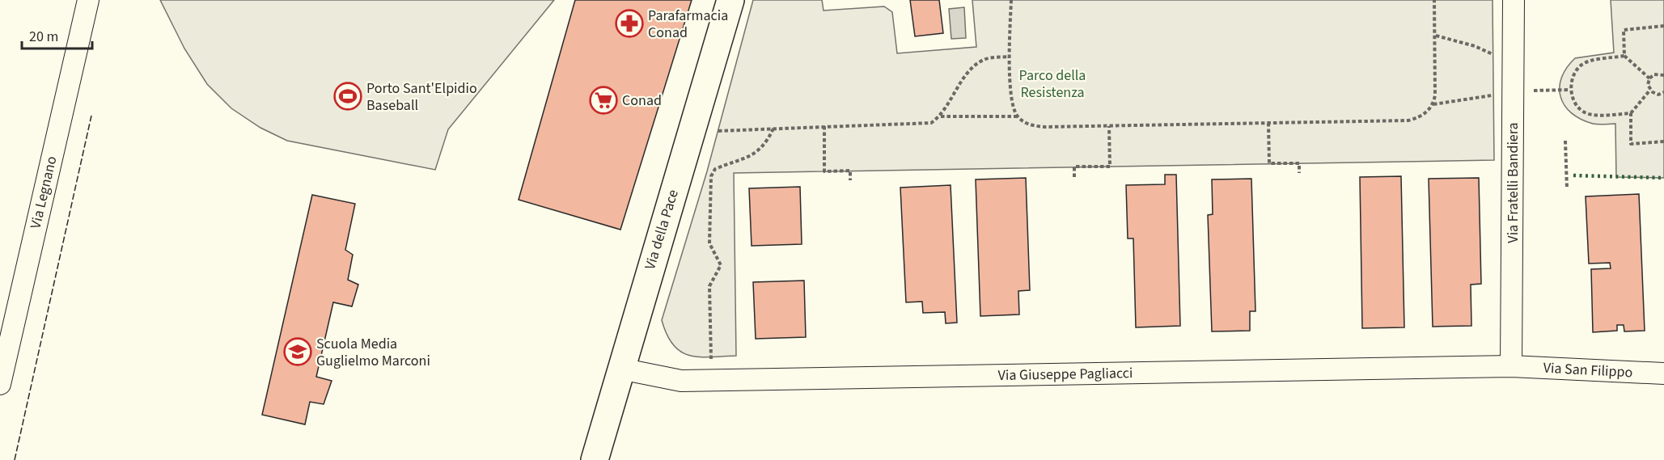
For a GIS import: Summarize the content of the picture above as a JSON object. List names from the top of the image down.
{
  "streets": {
    "street": [
      "Via Fratelli Bandiera",
      "Via Legnano",
      "Via della Pace",
      "Via San Filippo",
      "Via Giuseppe Pagliacci"
    ]
  },
  "crossings": [
    ["Via Fratelli Bandiera", "Via San Filippo"],
    ["Via Fratelli Bandiera", "Via Giuseppe Pagliacci"],
    ["Via della Pace", "Via Giuseppe Pagliacci"],
    ["Via San Filippo", "Via Giuseppe Pagliacci"]
  ],
  "parks": ["Parco della Resistenza"],
  "places": {
    "pharmacy": ["Parafarmacia Conad"],
    "sports": ["Porto Sant'Elpidio Baseball"],
    "supermarket": ["Conad"],
    "school or university": ["Scuola Media Guglielmo Marconi"]
  },
  "scale_bar": "20 m"
}
